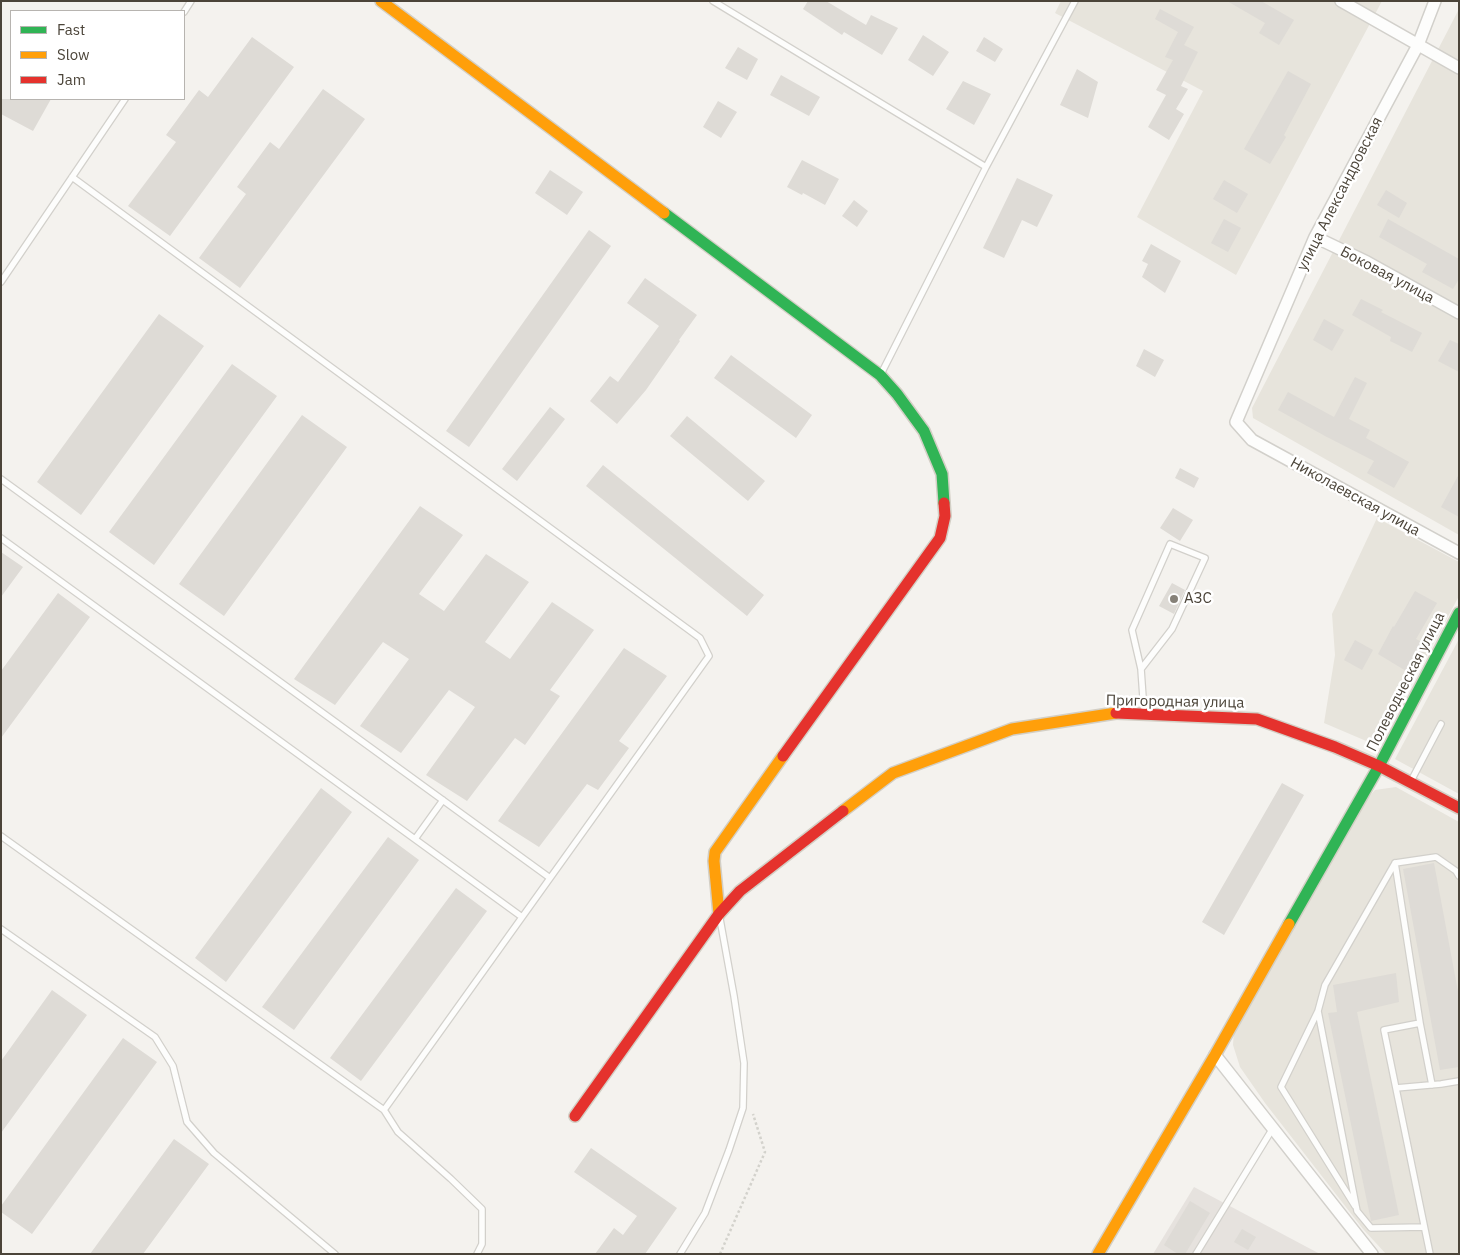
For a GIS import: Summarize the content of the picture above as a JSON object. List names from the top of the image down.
{
  "streets": {
    "street": [
      "улица Александровская",
      "Боковая улица",
      "Николаевская улица",
      "Полеводческая улица",
      "Пригородная улица"
    ]
  },
  "crossings": [
    ["улица Александровская", "Боковая улица"],
    ["улица Александровская", "Николаевская улица"],
    ["Полеводческая улица", "Пригородная улица"]
  ],
  "places": ["АЗС"],
  "legend": ["Fast", "Slow", "Jam"]
}
